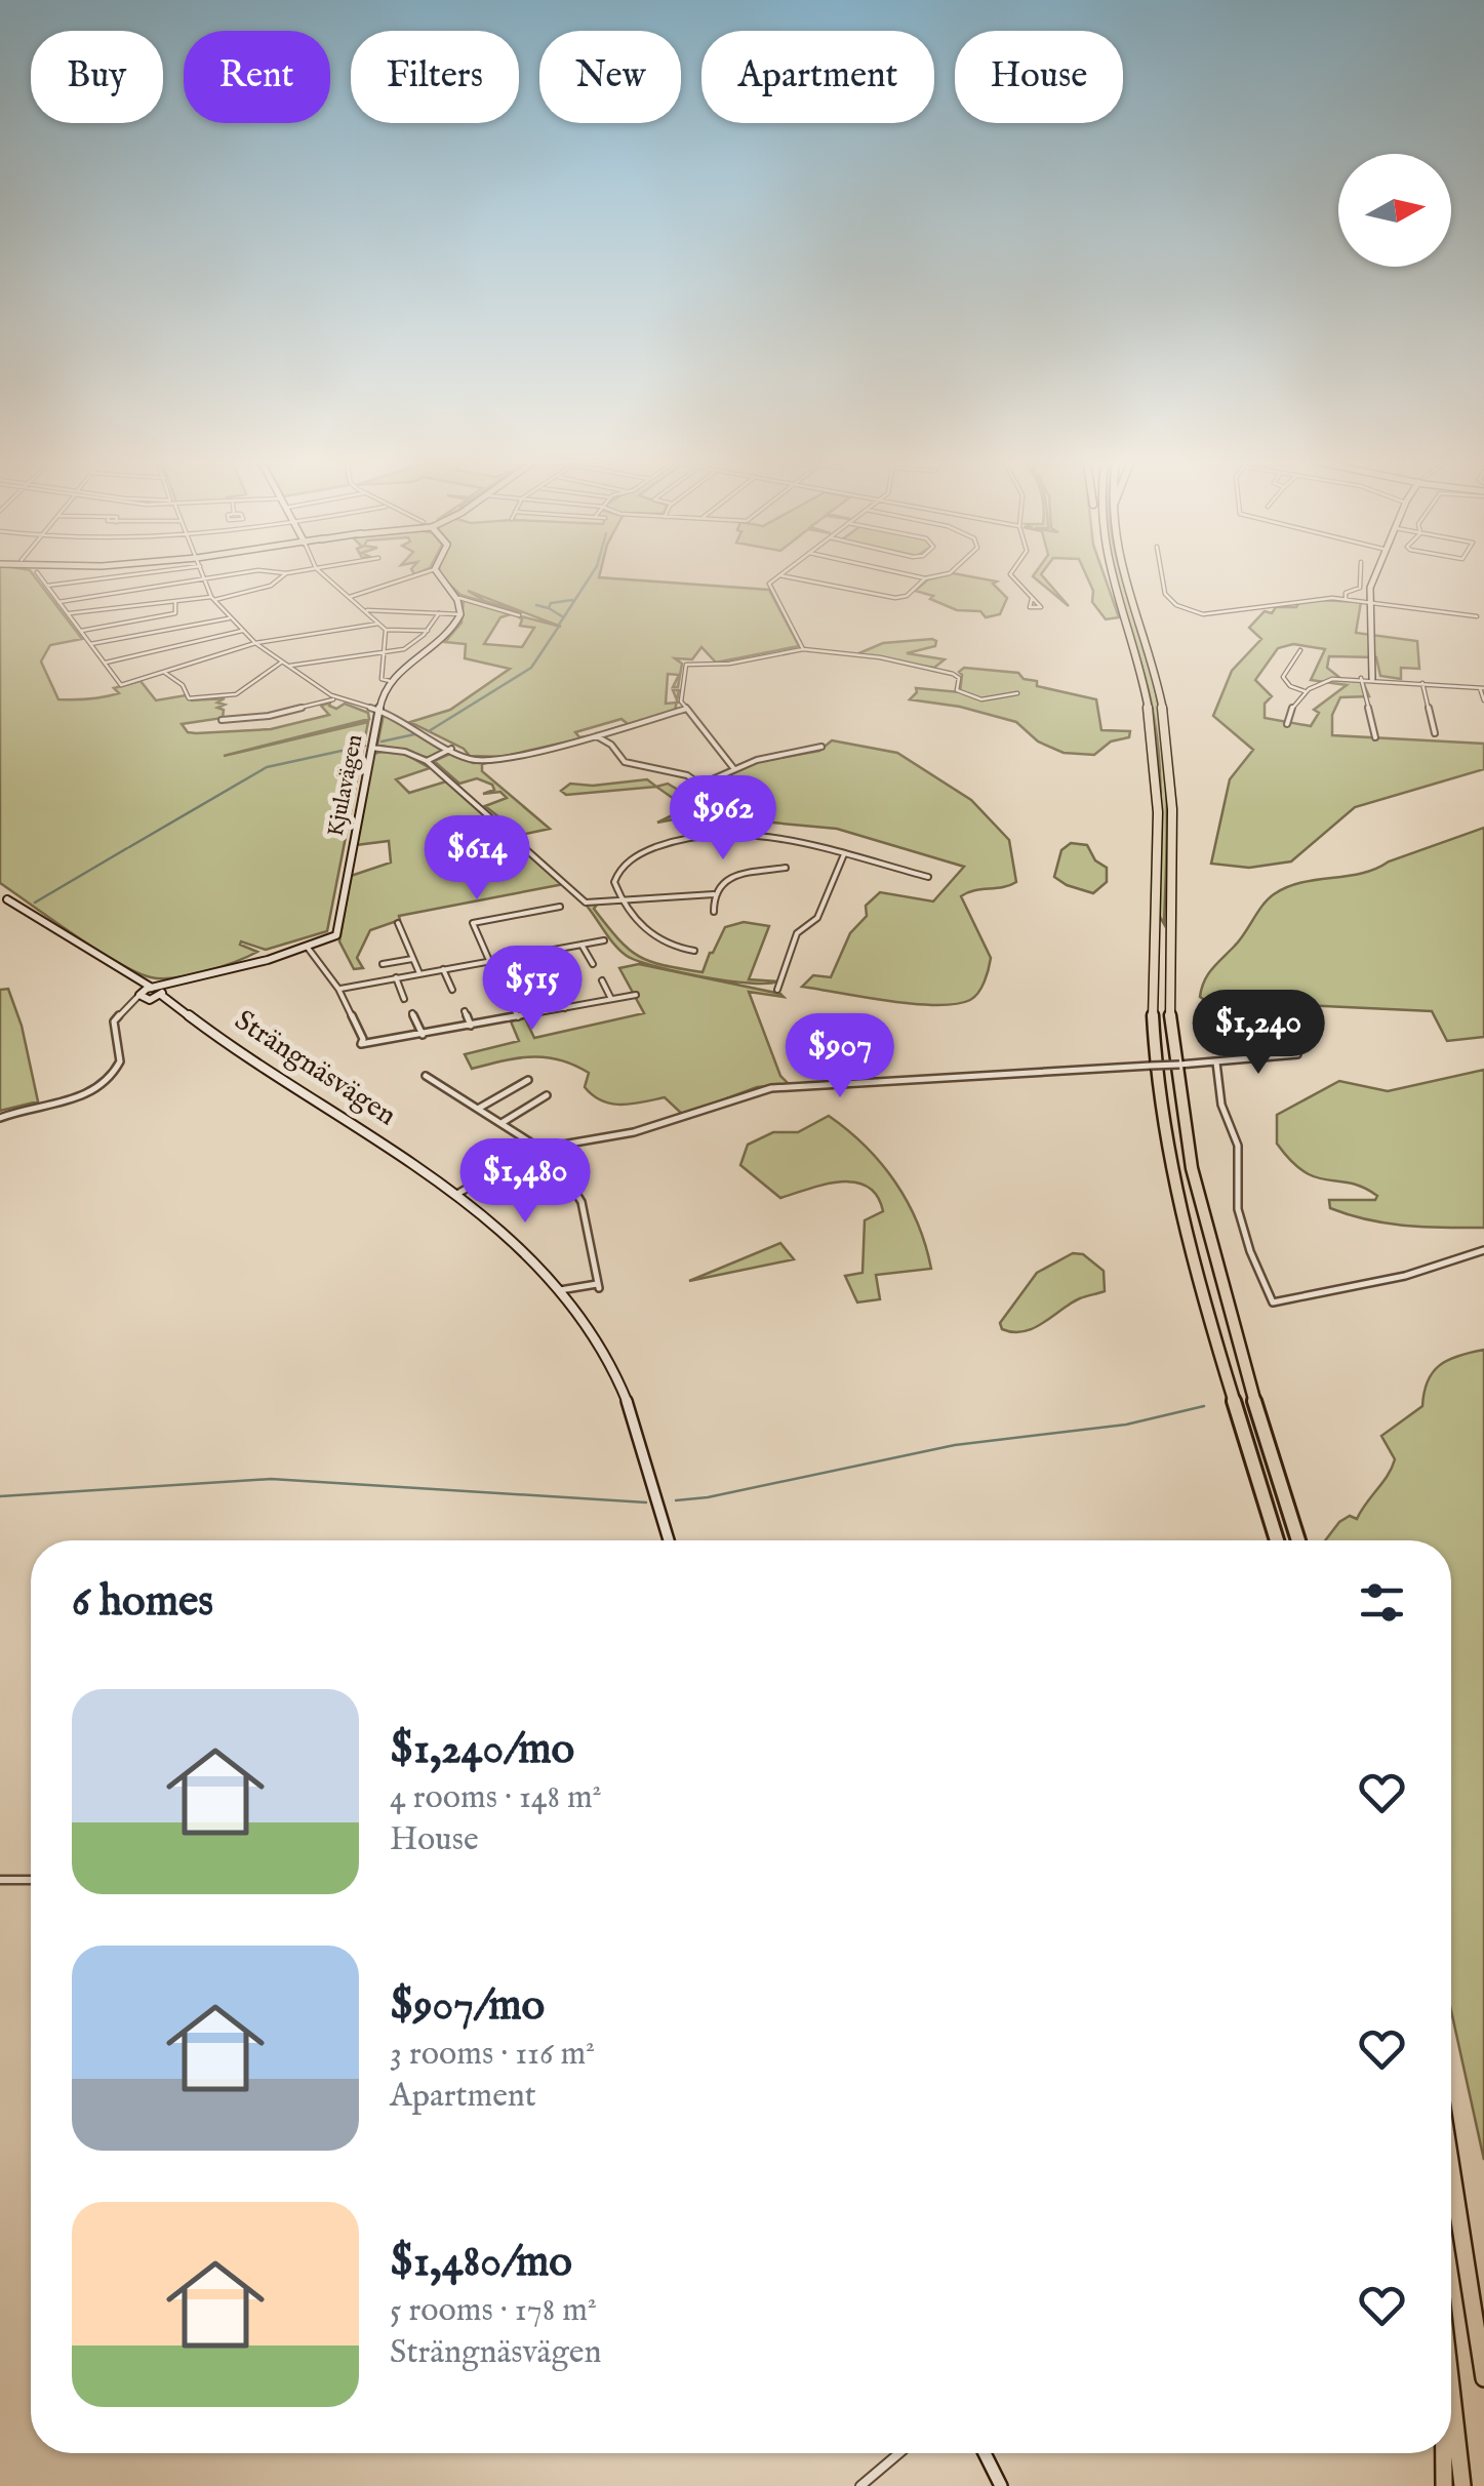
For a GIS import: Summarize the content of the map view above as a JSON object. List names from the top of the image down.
{
  "streets": {
    "street": ["Kjulavägen", "Strängnäsvägen"]
  },
  "crossings": [
    ["Kjulavägen", "Strängnäsvägen"]
  ],
  "north": "right",
  "page": {
    "chip": [
      "Buy",
      "Rent",
      "Filters",
      "New",
      "Apartment",
      "House"
    ],
    "price": [
      "$962",
      "$614",
      "$515",
      "$1,240",
      "$907",
      "$1,480"
    ],
    "heading": "6 homes",
    "list": [
      {
        "name": "$1,240/mo",
        "note": "4 rooms · 148 m² · House"
      },
      {
        "name": "$907/mo",
        "note": "3 rooms · 116 m² · Apartment"
      },
      {
        "name": "$1,480/mo",
        "note": "5 rooms · 178 m² · Strängnäsvägen"
      }
    ]
  }
}
